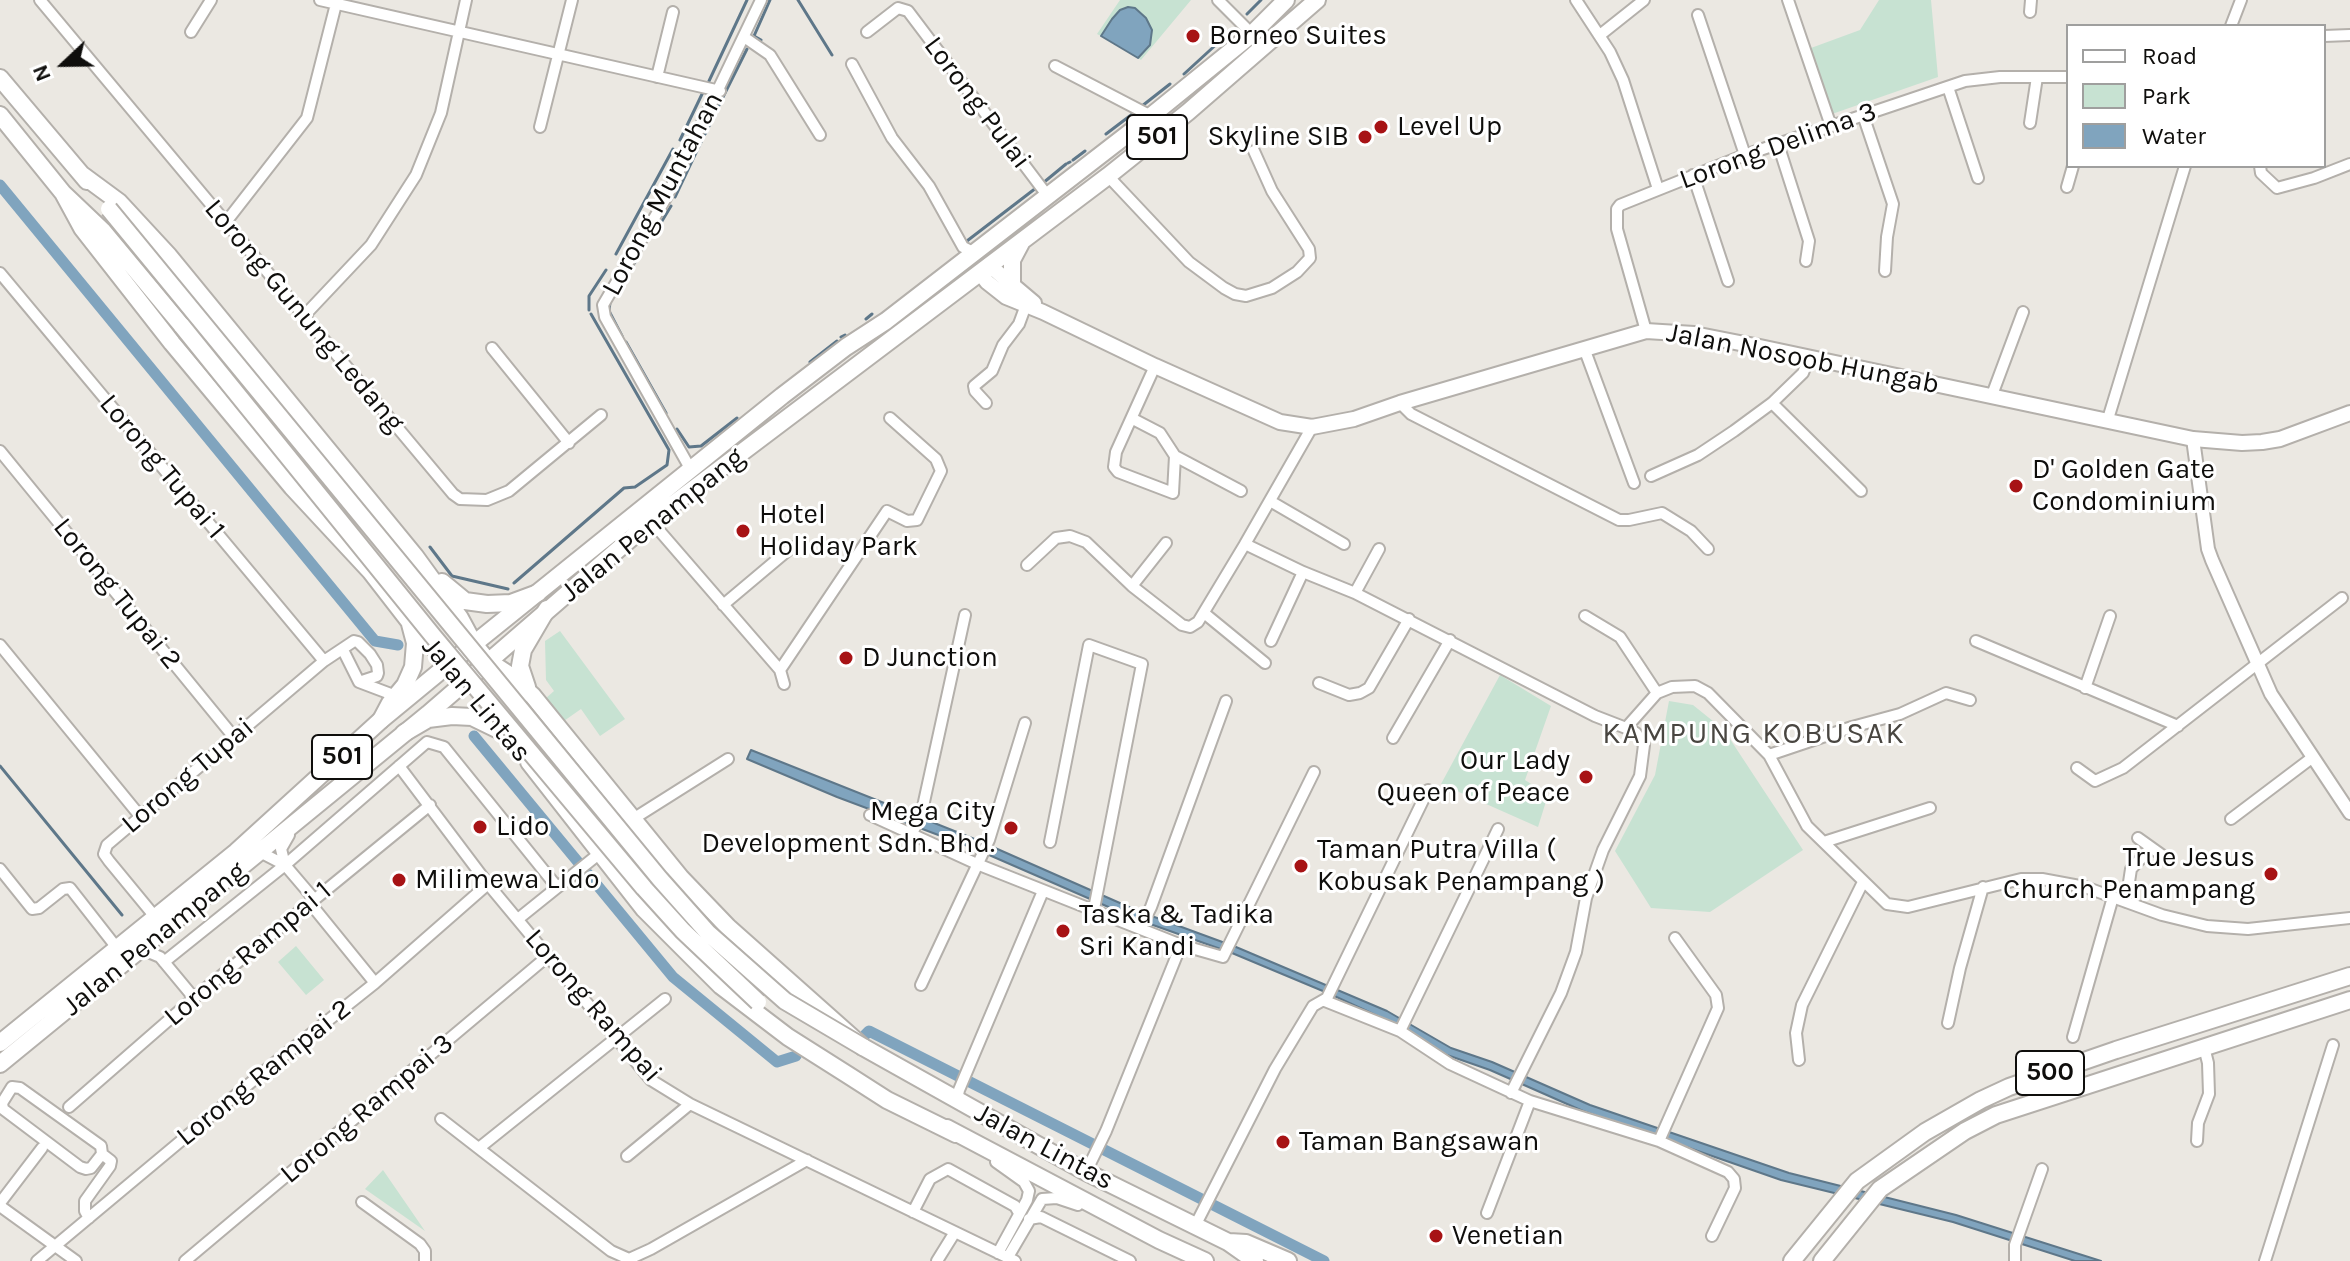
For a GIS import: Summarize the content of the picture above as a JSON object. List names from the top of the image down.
{
  "streets": {
    "main road": [
      "501",
      "Jalan Nosoob Hungab",
      "Jalan Penampang",
      "Jalan Lintas",
      "500"
    ],
    "street": [
      "Lorong Pulai",
      "Lorong Delima 3",
      "Lorong Muntahan",
      "Lorong Gunung Ledang",
      "Lorong Tupai 1",
      "Lorong Tupai 2",
      "Lorong Tupai",
      "Lorong Rampai 1",
      "Lorong Rampai",
      "Lorong Rampai 2",
      "Lorong Rampai 3"
    ]
  },
  "crossings": [
    ["Lorong Pulai", "501"],
    ["501", "Jalan Nosoob Hungab"],
    ["501", "Jalan Penampang"],
    ["Lorong Delima 3", "Jalan Nosoob Hungab"],
    ["Lorong Muntahan", "Jalan Penampang"],
    ["Jalan Nosoob Hungab", "Jalan Penampang"],
    ["Lorong Tupai 1", "Lorong Tupai"],
    ["Jalan Penampang", "Jalan Lintas"],
    ["Jalan Penampang", "Lorong Tupai"],
    ["Lorong Tupai 2", "Lorong Tupai"],
    ["Lorong Rampai 1", "Lorong Rampai"],
    ["Lorong Rampai", "Lorong Rampai 2"],
    ["Lorong Rampai", "Lorong Rampai 3"]
  ],
  "districts": ["KAMPUNG KOBUSAK"],
  "places": [
    "Borneo Suites",
    "Level Up",
    "Skyline SIB",
    "D' Golden Gate Condominium",
    "Hotel Holiday Park",
    "D Junction",
    "Our Lady Queen of Peace",
    "Lido",
    "Mega City Development Sdn. Bhd.",
    "Taman Putra Villa ( Kobusak Penampang )",
    "True Jesus Church Penampang",
    "Milimewa Lido",
    "Taska & Tadika Sri Kandi",
    "Taman Bangsawan",
    "Venetian"
  ],
  "legend": ["Road", "Park", "Water"],
  "north": "left"
}
